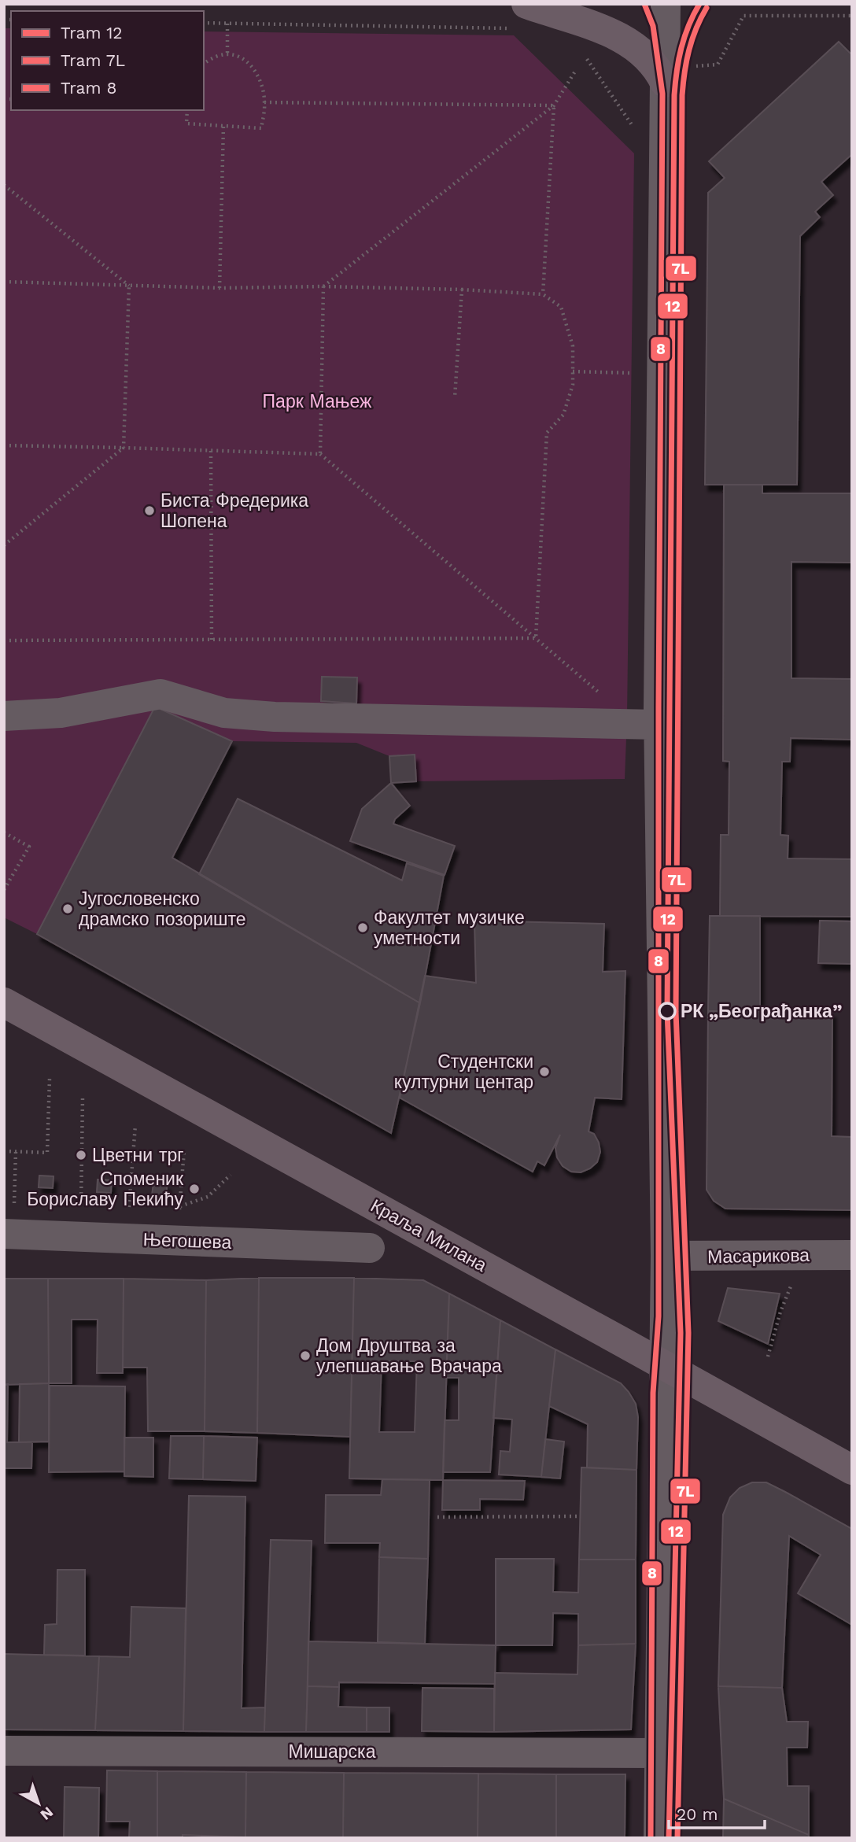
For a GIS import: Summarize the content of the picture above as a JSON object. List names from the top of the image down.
{
  "streets": {
    "main road": ["Краља Милана"],
    "street": ["Његошева", "Масарикова", "Мишарска"]
  },
  "parks": ["Парк Мањеж"],
  "places": [
    "Биста Фредерика Шопена",
    "Југословенско драмско позориште",
    "Факултет музичке уметности",
    "РК „Београђанка”",
    "Студентски културни центар",
    "Цветни трг",
    "Споменик Бориславу Пекићу",
    "Дом Друштва за улепшавање Врачара"
  ],
  "lines": ["tram line 12", "tram line 8", "tram line 7L"],
  "legend": ["Tram 12", "Tram 7L", "Tram 8"],
  "scale_bar": "20 m",
  "north": "bottom right"
}
